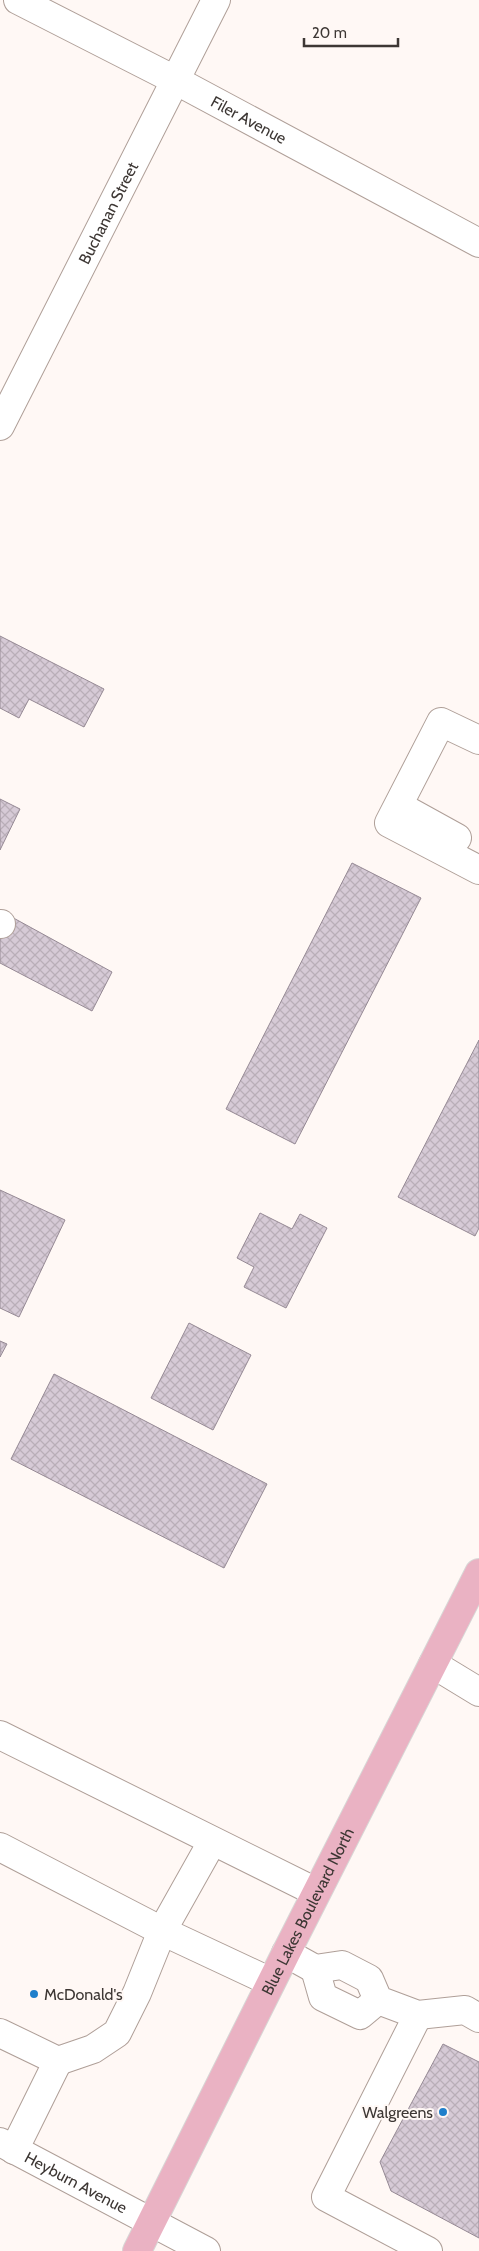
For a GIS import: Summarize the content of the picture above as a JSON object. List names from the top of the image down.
{
  "streets": {
    "main road": ["Blue Lakes Boulevard North"],
    "street": ["Filer Avenue", "Buchanan Street", "Heyburn Avenue"]
  },
  "crossings": [
    ["Filer Avenue", "Buchanan Street"],
    ["Blue Lakes Boulevard North", "Heyburn Avenue"]
  ],
  "places": ["McDonald's", "Walgreens"],
  "scale_bar": "20 m"
}
